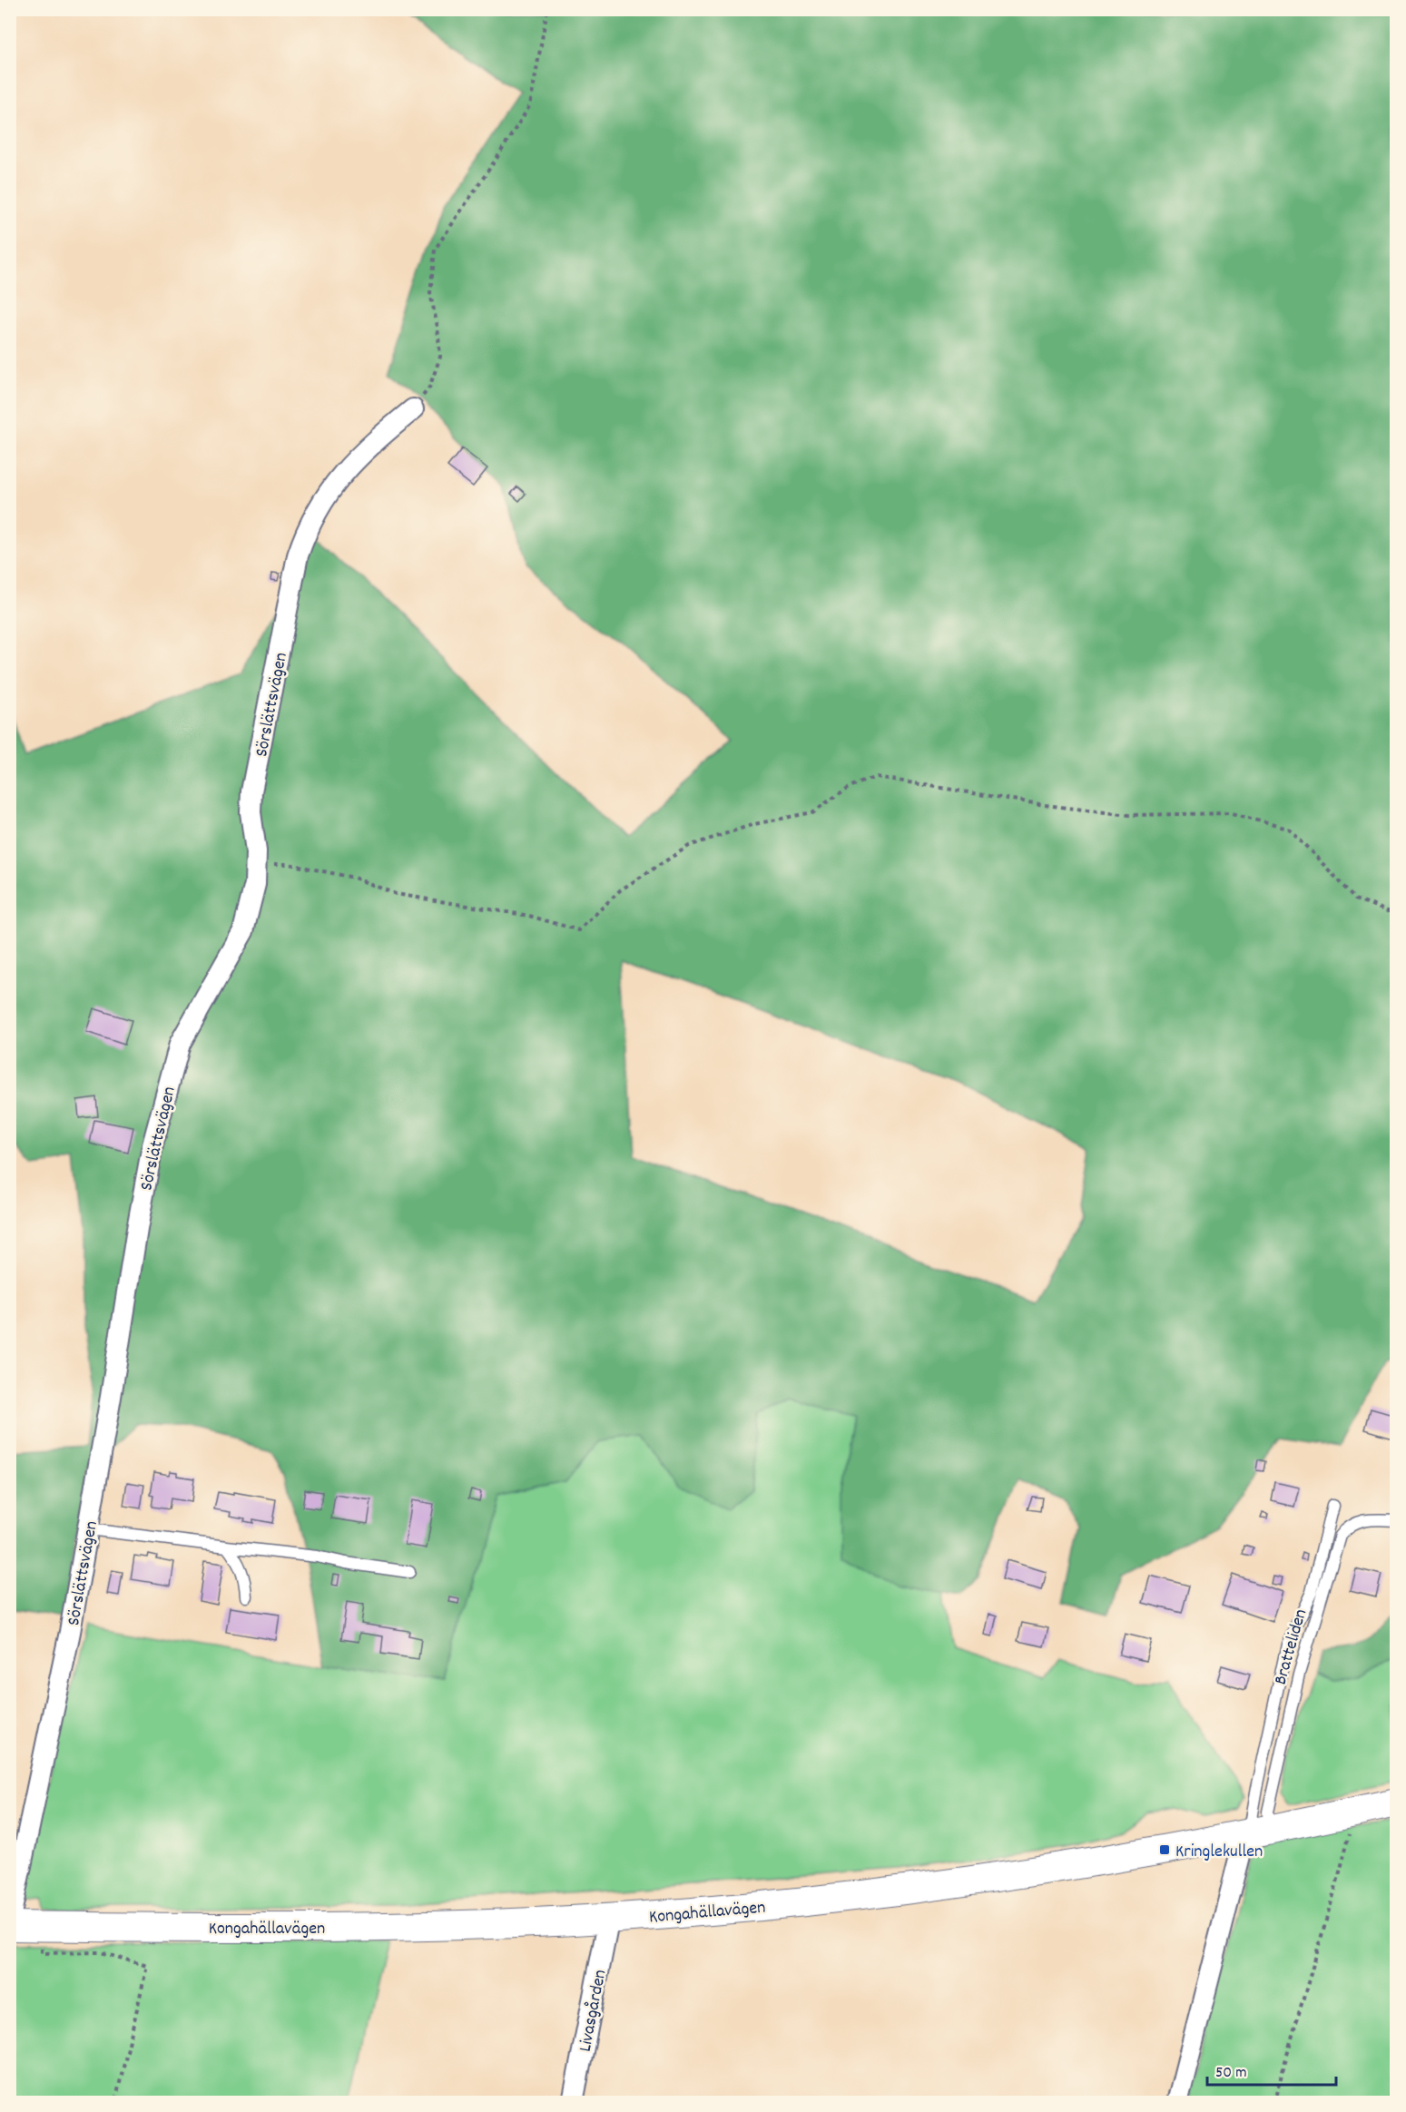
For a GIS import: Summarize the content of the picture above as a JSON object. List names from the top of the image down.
{
  "streets": {
    "main road": ["Kongahällavägen"],
    "street": ["Sörslättsvägen", "Livasgården"],
    "lane": ["Bratteliden"]
  },
  "crossings": [
    ["Sörslättsvägen", "Kongahällavägen"],
    ["Bratteliden", "Kongahällavägen"],
    ["Kongahällavägen", "Livasgården"]
  ],
  "places": {
    "transit": ["Kringlekullen"]
  },
  "scale_bar": "50 m"
}
